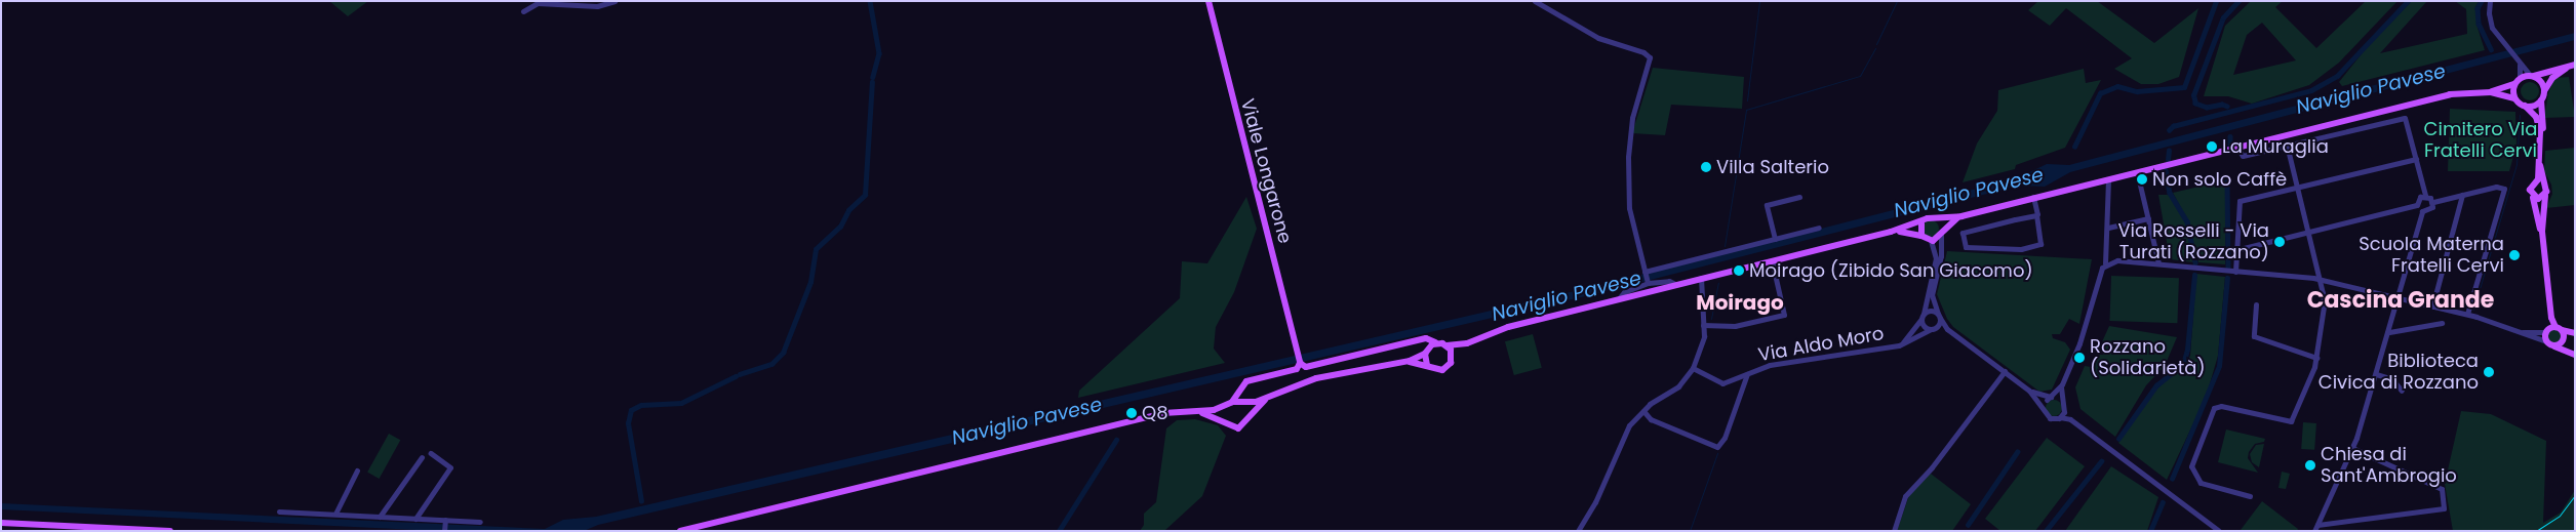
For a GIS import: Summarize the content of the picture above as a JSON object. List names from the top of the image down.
{
  "streets": {
    "main road": ["Viale Longarone"],
    "street": ["Via Aldo Moro"]
  },
  "districts": ["Cascina Grande", "Moirago"],
  "water": ["Naviglio Pavese"],
  "parks": ["Cimitero Via Fratelli Cervi"],
  "places": [
    "La Muraglia",
    "Villa Salterio",
    "Non solo Caffè",
    "Via Rosselli - Via Turati (Rozzano)",
    "Scuola Materna Fratelli Cervi",
    "Moirago (Zibido San Giacomo)",
    "Rozzano (Solidarietà)",
    "Biblioteca Civica di Rozzano",
    "Q8",
    "Chiesa di Sant'Ambrogio"
  ]
}
